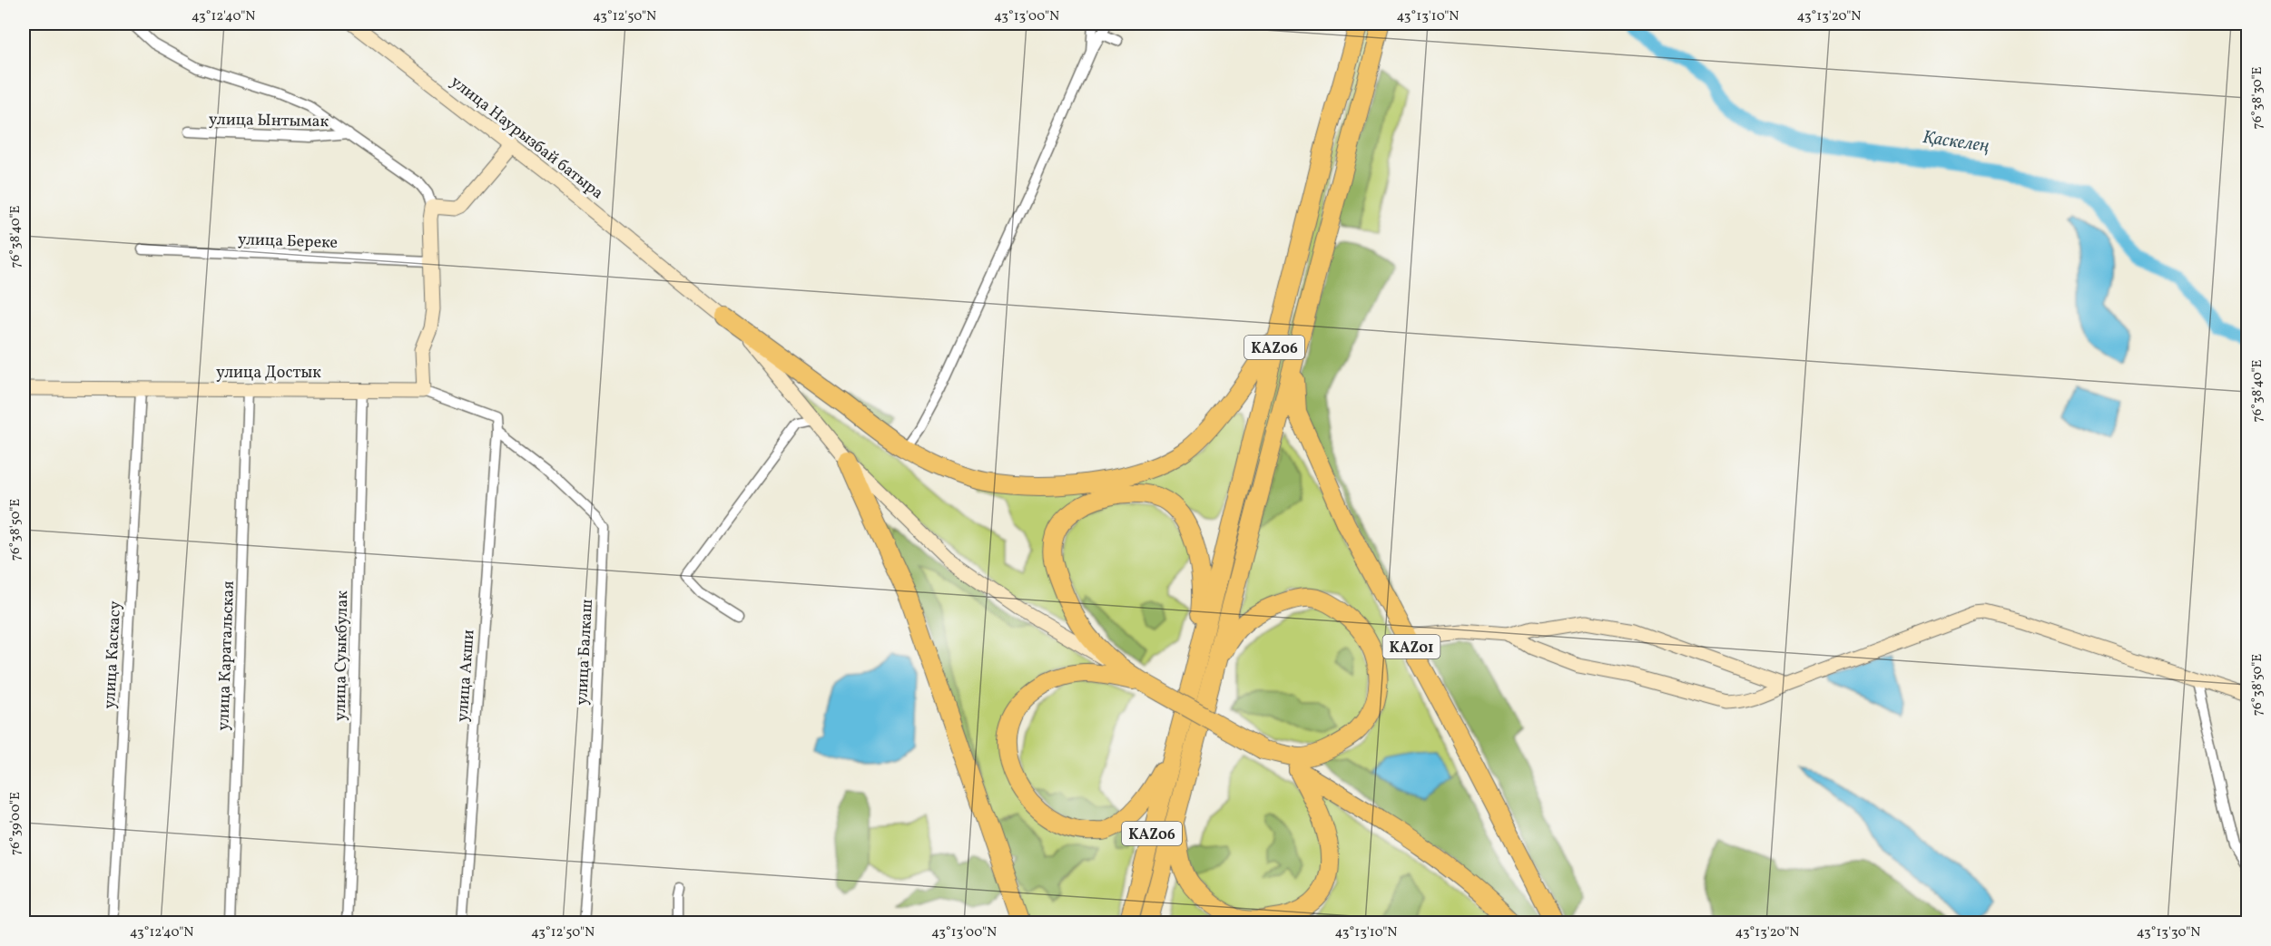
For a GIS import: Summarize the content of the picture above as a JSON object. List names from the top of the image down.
{
  "streets": {
    "highway": ["KАZ06", "KАZ01"],
    "street": [
      "улица Ынтымак",
      "улица Наурызбай батыра",
      "улица Береке",
      "улица Достык",
      "улица Балкаш",
      "улица Каскасу",
      "улица Каратальская",
      "улица Суыкбулак",
      "улица Акши"
    ]
  },
  "crossings": [
    ["KАZ06", "KАZ01"],
    ["улица Достык", "улица Балкаш"],
    ["улица Достык", "улица Каскасу"],
    ["улица Достык", "улица Каратальская"],
    ["улица Достык", "улица Суыкбулак"],
    ["улица Достык", "улица Акши"],
    ["улица Балкаш", "улица Акши"]
  ],
  "water": ["Қаскелең"],
  "coordinates": [
    "43°12'40\"N",
    "43°12'50\"N",
    "43°13'00\"N",
    "43°13'10\"N",
    "43°13'20\"N",
    "76°38'30\"E",
    "76°38'40\"E",
    "76°38'50\"E",
    "76°39'00\"E",
    "43°13'30\"N"
  ]
}
